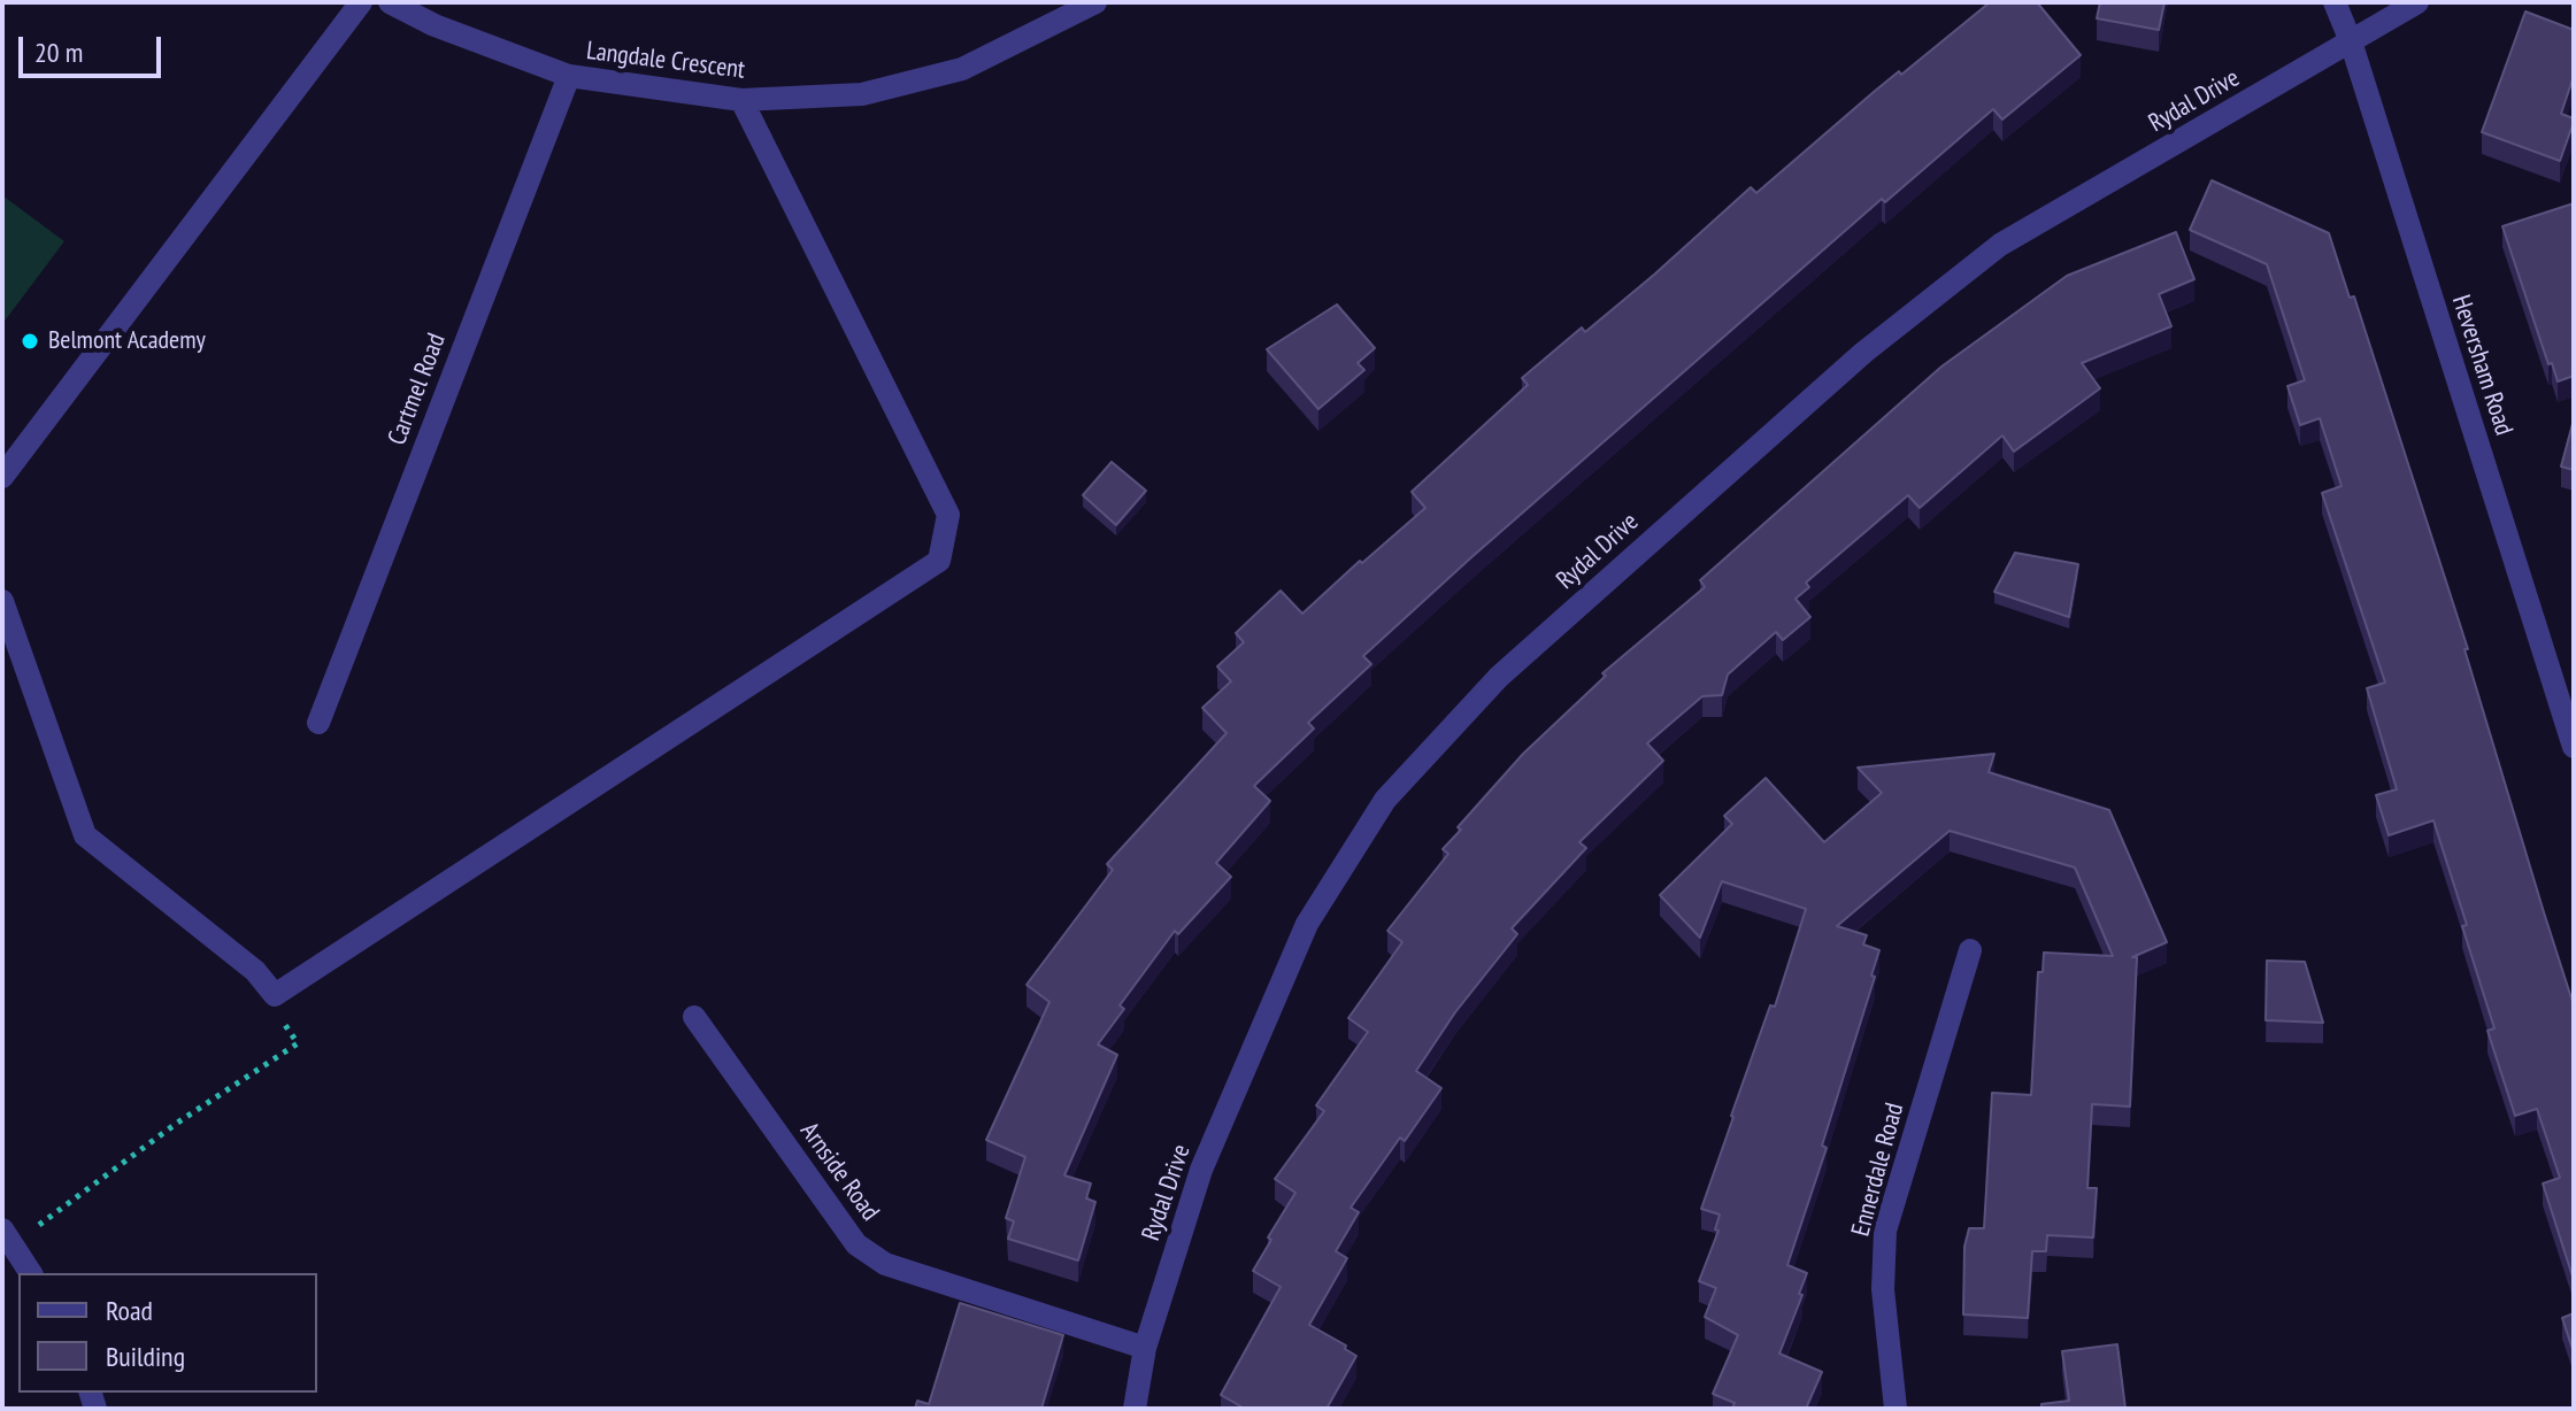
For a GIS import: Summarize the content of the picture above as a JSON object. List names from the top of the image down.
{
  "streets": {
    "street": [
      "Langdale Crescent",
      "Rydal Drive",
      "Heversham Road",
      "Cartmel Road",
      "Ennerdale Road",
      "Arnside Road"
    ]
  },
  "crossings": [
    ["Langdale Crescent", "Cartmel Road"],
    ["Rydal Drive", "Heversham Road"],
    ["Rydal Drive", "Arnside Road"]
  ],
  "places": ["Belmont Academy"],
  "legend": ["Road", "Building"],
  "scale_bar": "20 m"
}
